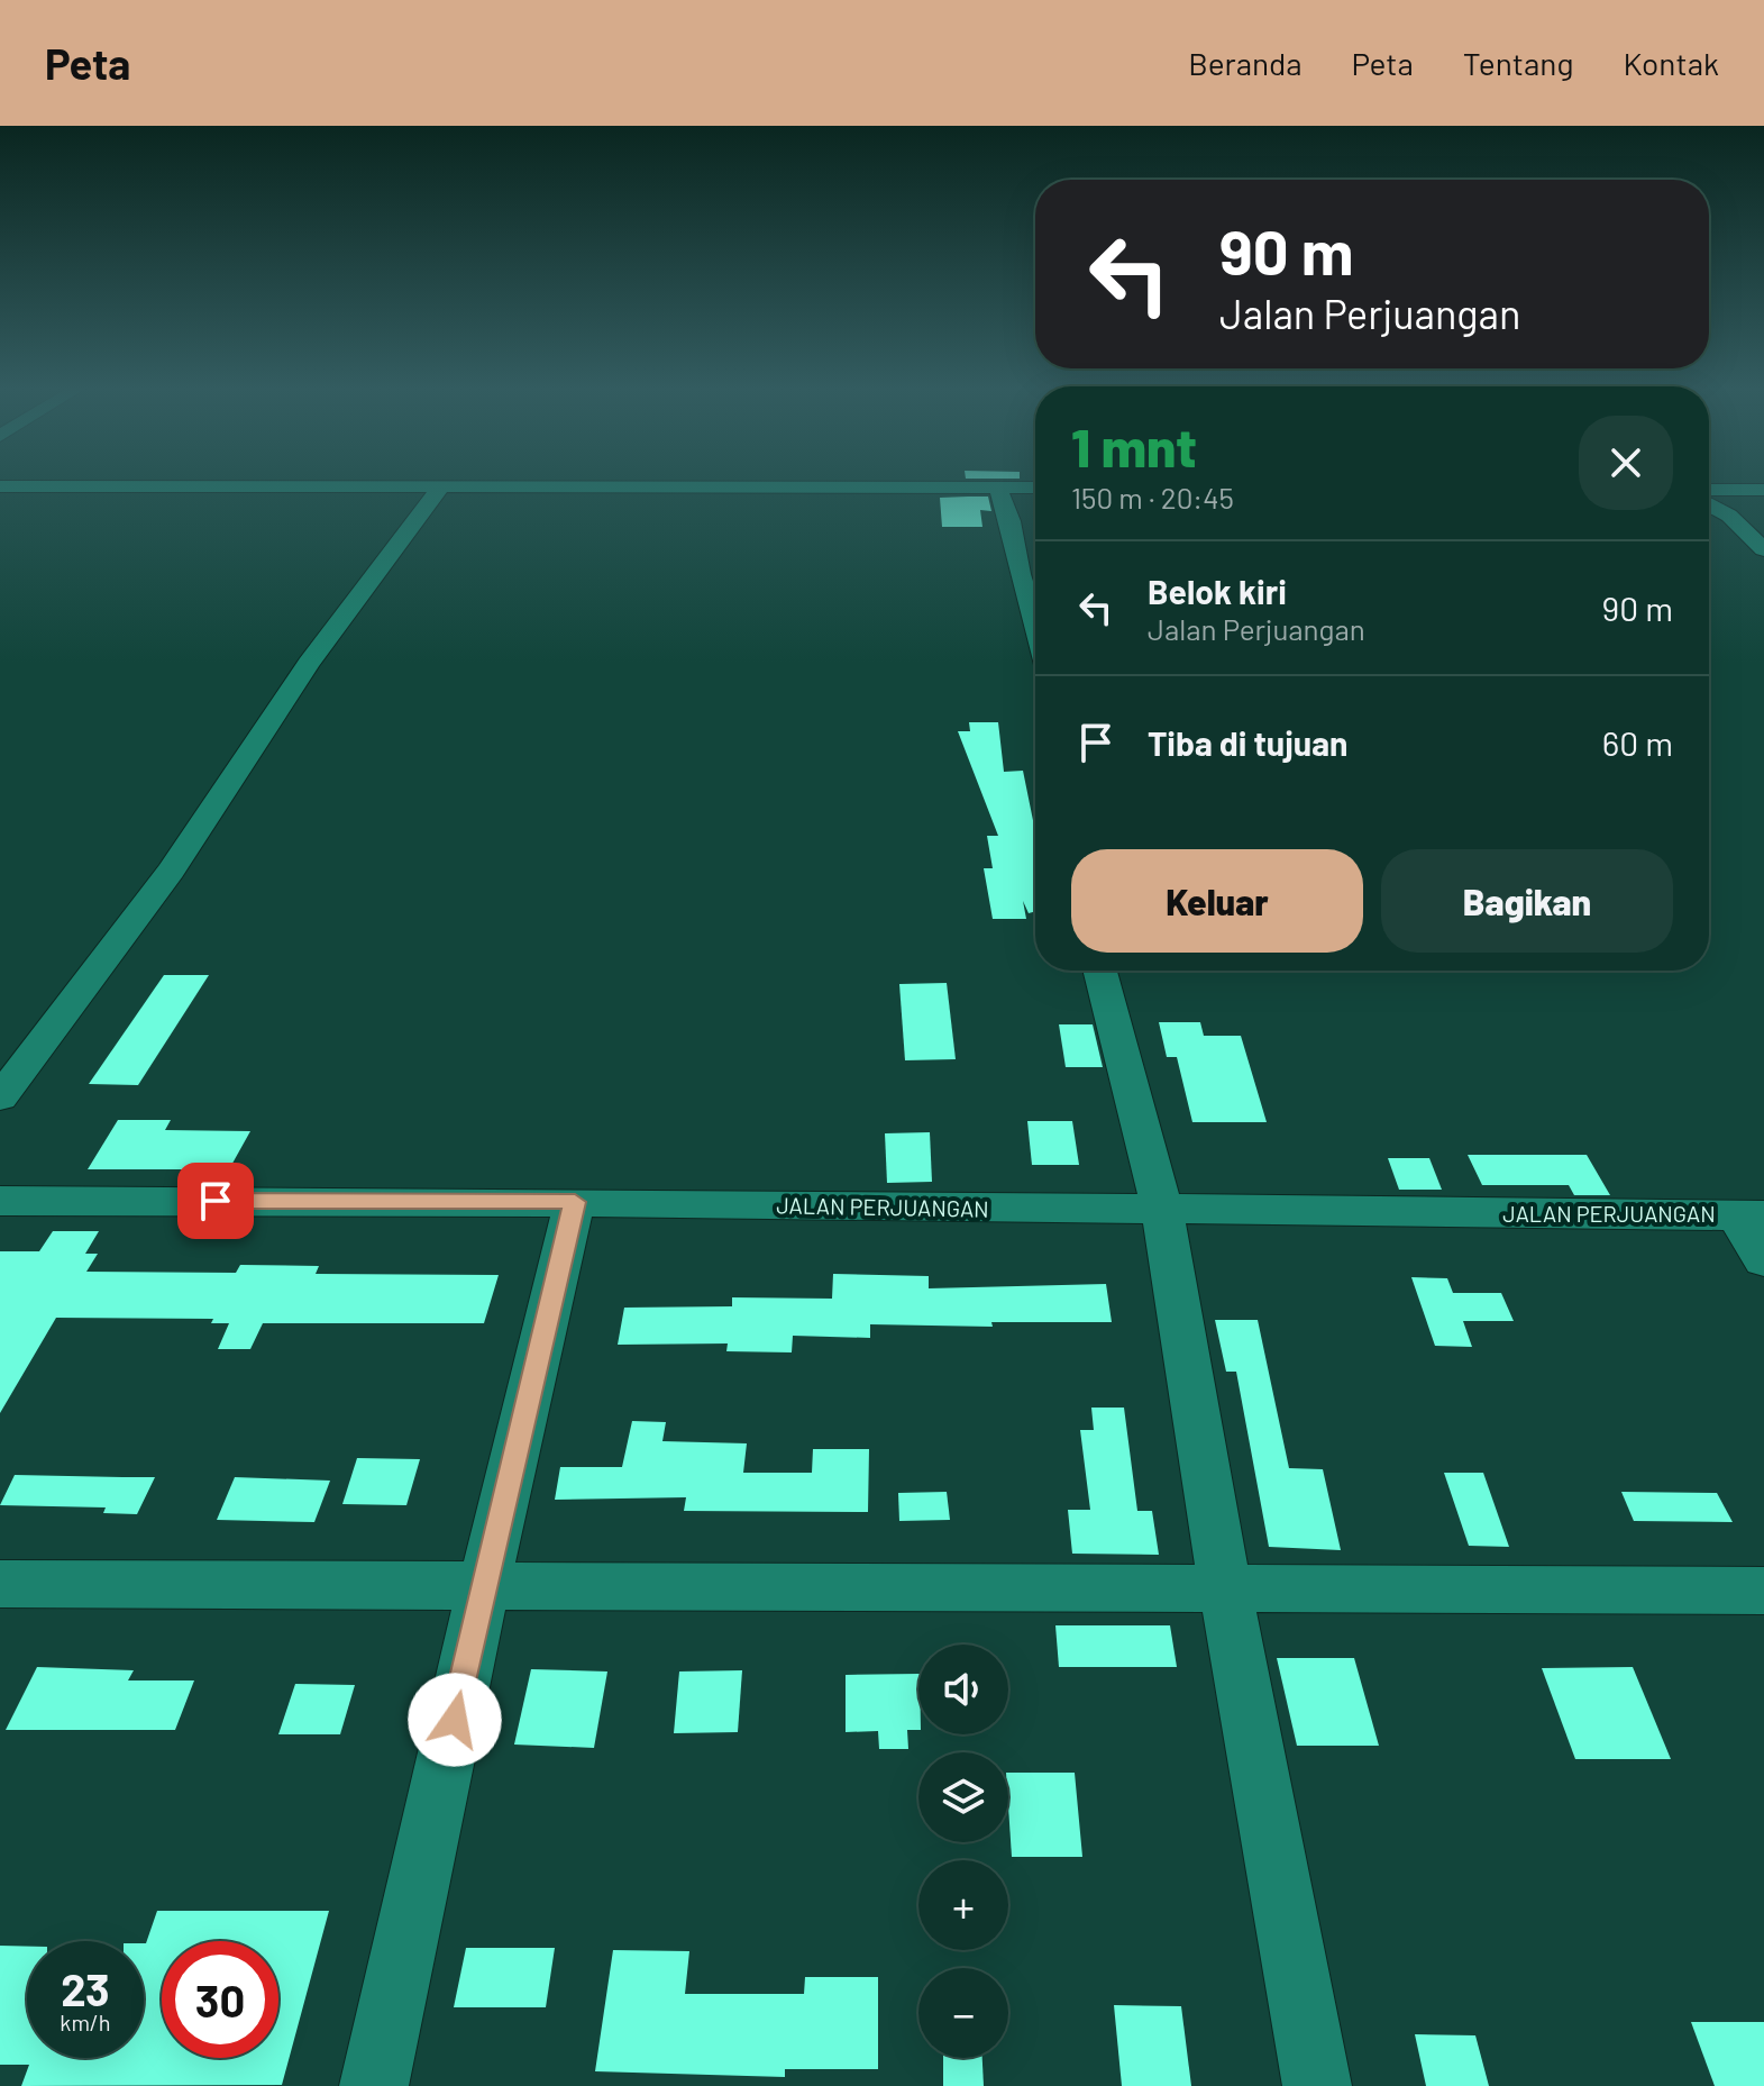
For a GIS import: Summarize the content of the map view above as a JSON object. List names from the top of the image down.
{
  "streets": {
    "street": ["JALAN PERJUANGAN"]
  },
  "page": {
    "header": "Peta",
    "nav": [
      "Beranda",
      "Peta",
      "Tentang",
      "Kontak"
    ],
    "turn": ["90 m", "Jalan Perjuangan"],
    "heading": ["1 mnt", "150 m · 20:45"],
    "list": [
      {
        "name": "Belok kiri",
        "note": "Jalan Perjuangan",
        "value": "90 m"
      },
      {
        "name": "Tiba di tujuan",
        "value": "60 m"
      }
    ],
    "buttons": ["Keluar", "Bagikan"],
    "map_buttons": ["+", "−"],
    "speed": "23 km/h",
    "limit": "30"
  }
}
